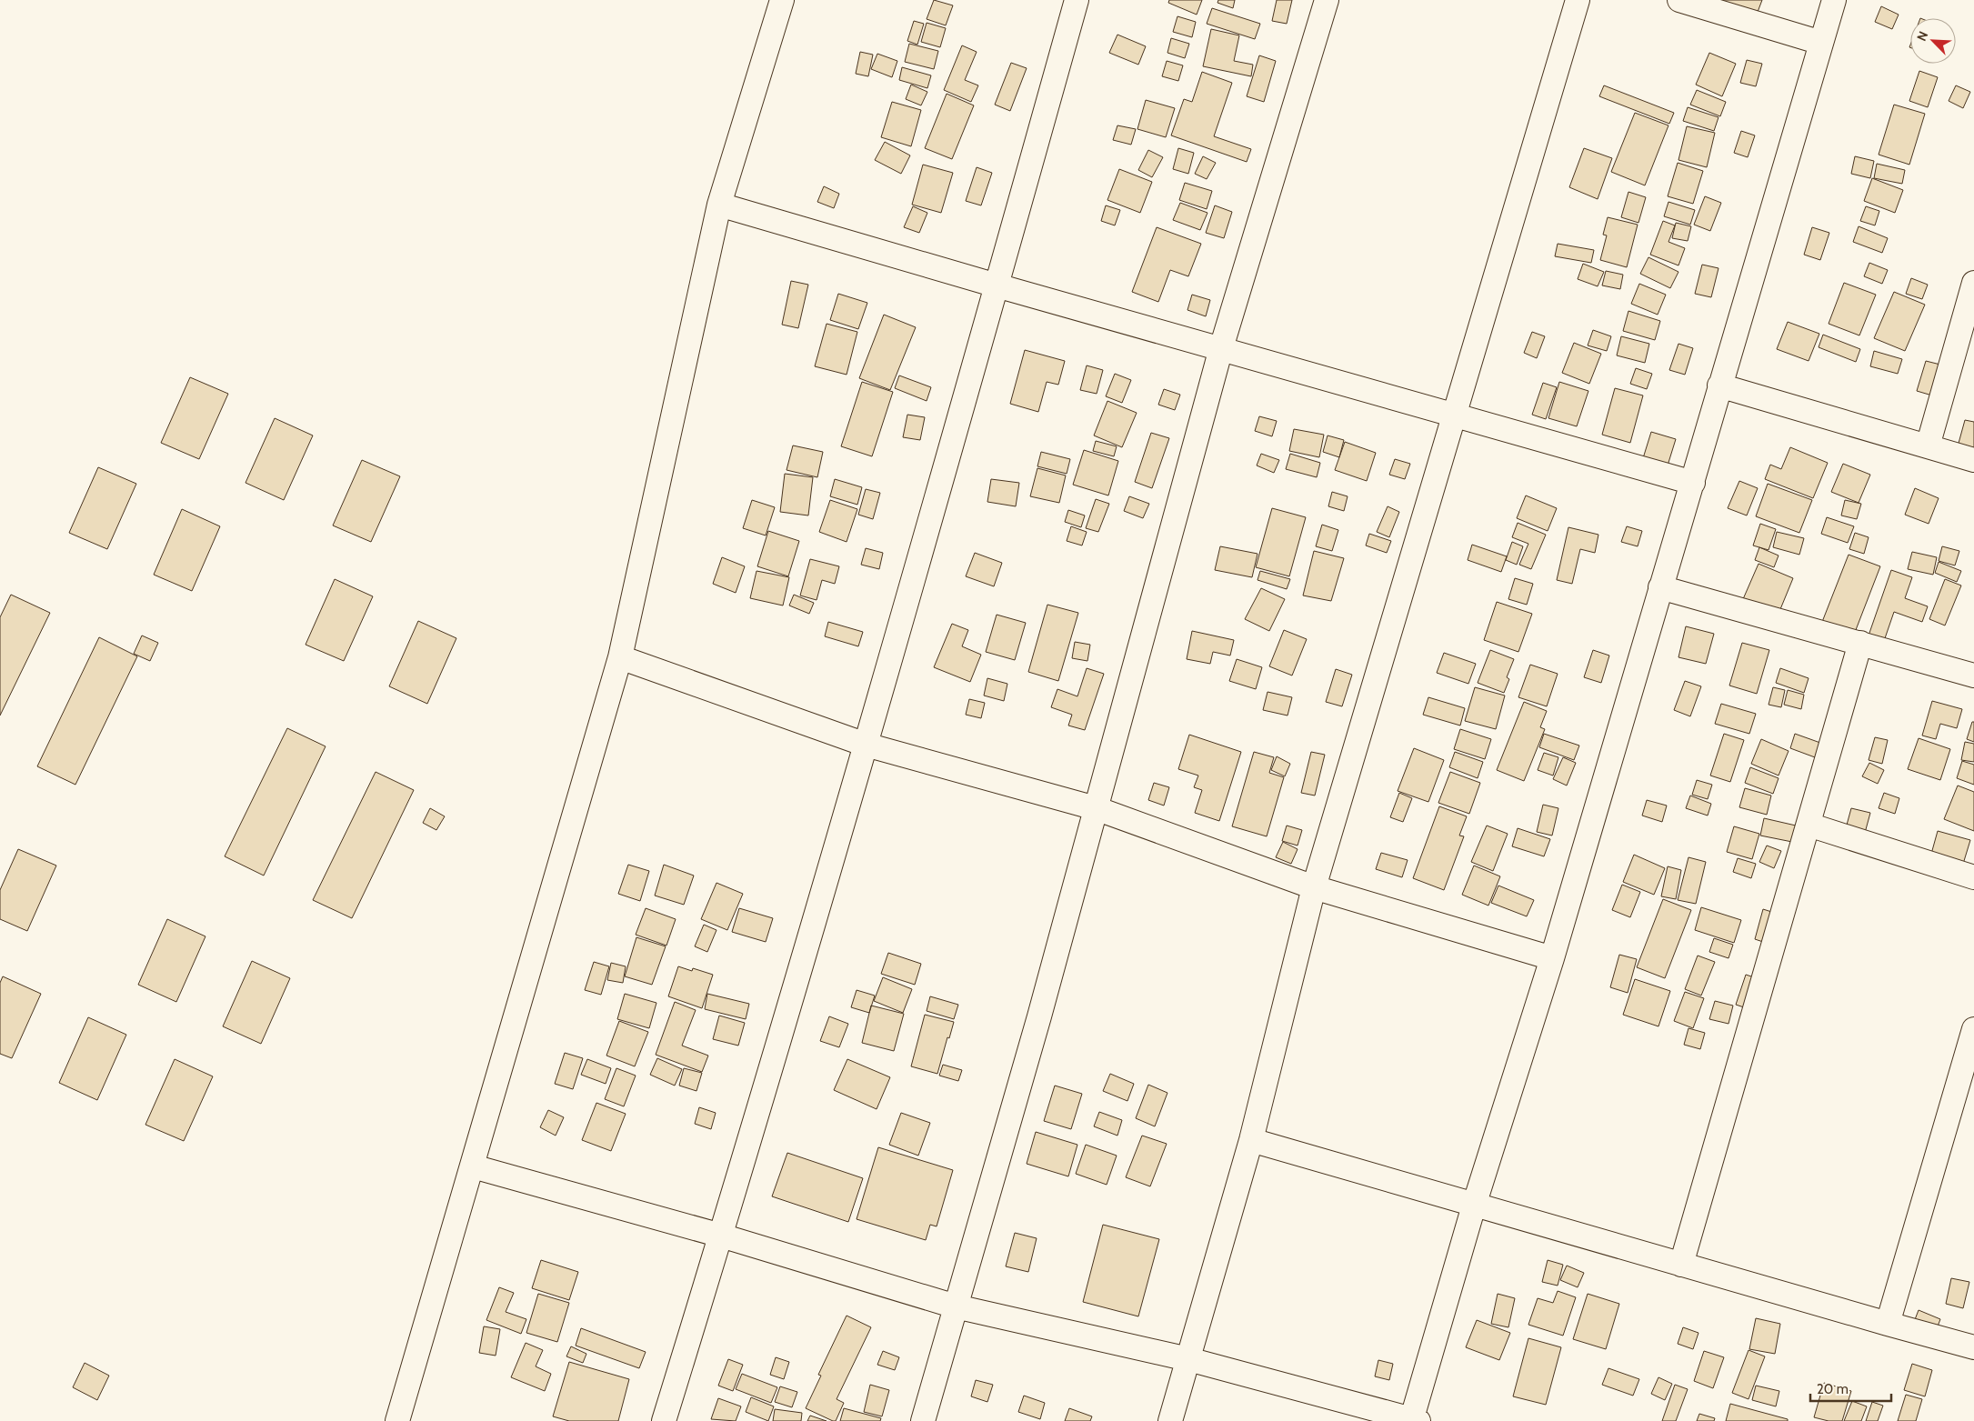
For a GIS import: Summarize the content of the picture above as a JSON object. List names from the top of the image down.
{
  "scale_bar": "20 m",
  "north": "top left"
}
